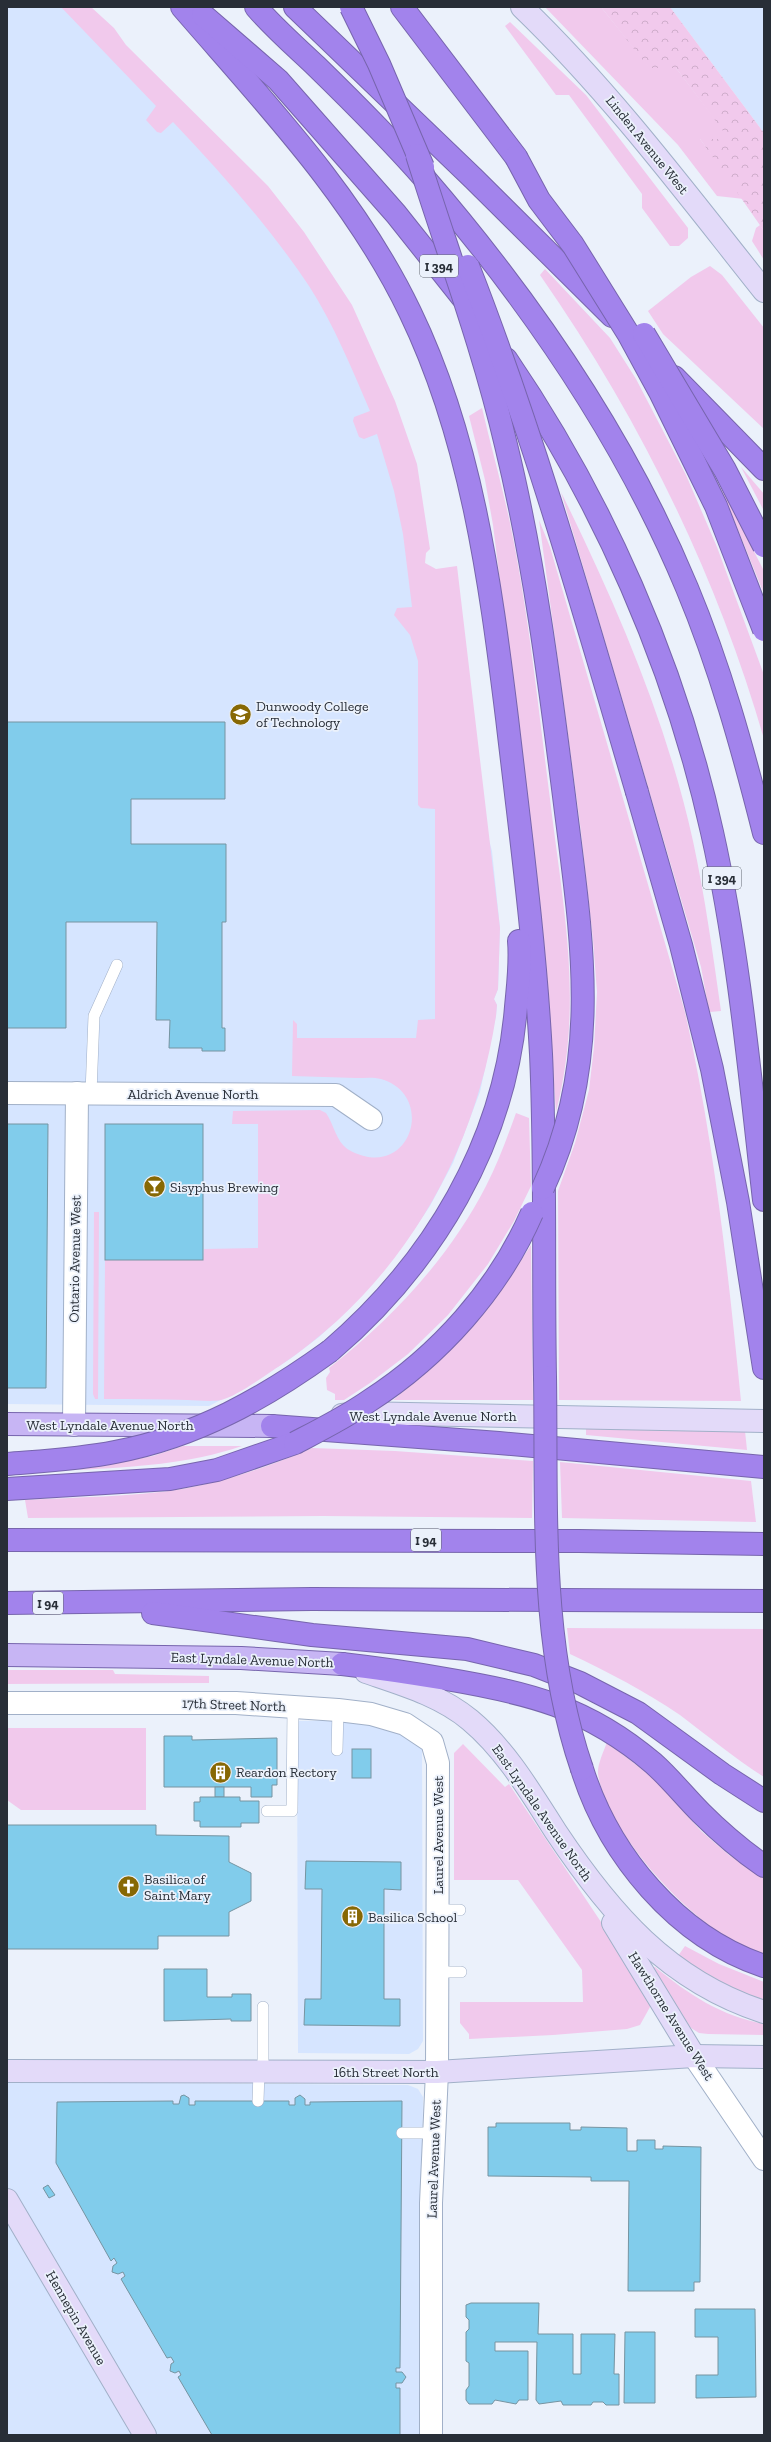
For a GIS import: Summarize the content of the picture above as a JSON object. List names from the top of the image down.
{
  "streets": {
    "highway": ["I 394", "I 94"],
    "main road": ["West Lyndale Avenue North", "East Lyndale Avenue North"],
    "street": [
      "Linden Avenue West",
      "Aldrich Avenue North",
      "Ontario Avenue West",
      "17th Street North",
      "Laurel Avenue West",
      "Hawthorne Avenue West",
      "16th Street North",
      "Hennepin Avenue"
    ]
  },
  "crossings": [
    ["Aldrich Avenue North", "Ontario Avenue West"],
    ["Ontario Avenue West", "West Lyndale Avenue North"],
    ["East Lyndale Avenue North", "Hawthorne Avenue West"],
    ["17th Street North", "Laurel Avenue West"],
    ["Laurel Avenue West", "16th Street North"],
    ["Hawthorne Avenue West", "16th Street North"]
  ],
  "places": {
    "school or university": ["Dunwoody College of Technology"],
    "bar": ["Sisyphus Brewing"],
    "building": ["Reardon Rectory", "Basilica School"],
    "church": ["Basilica of Saint Mary"]
  }
}
